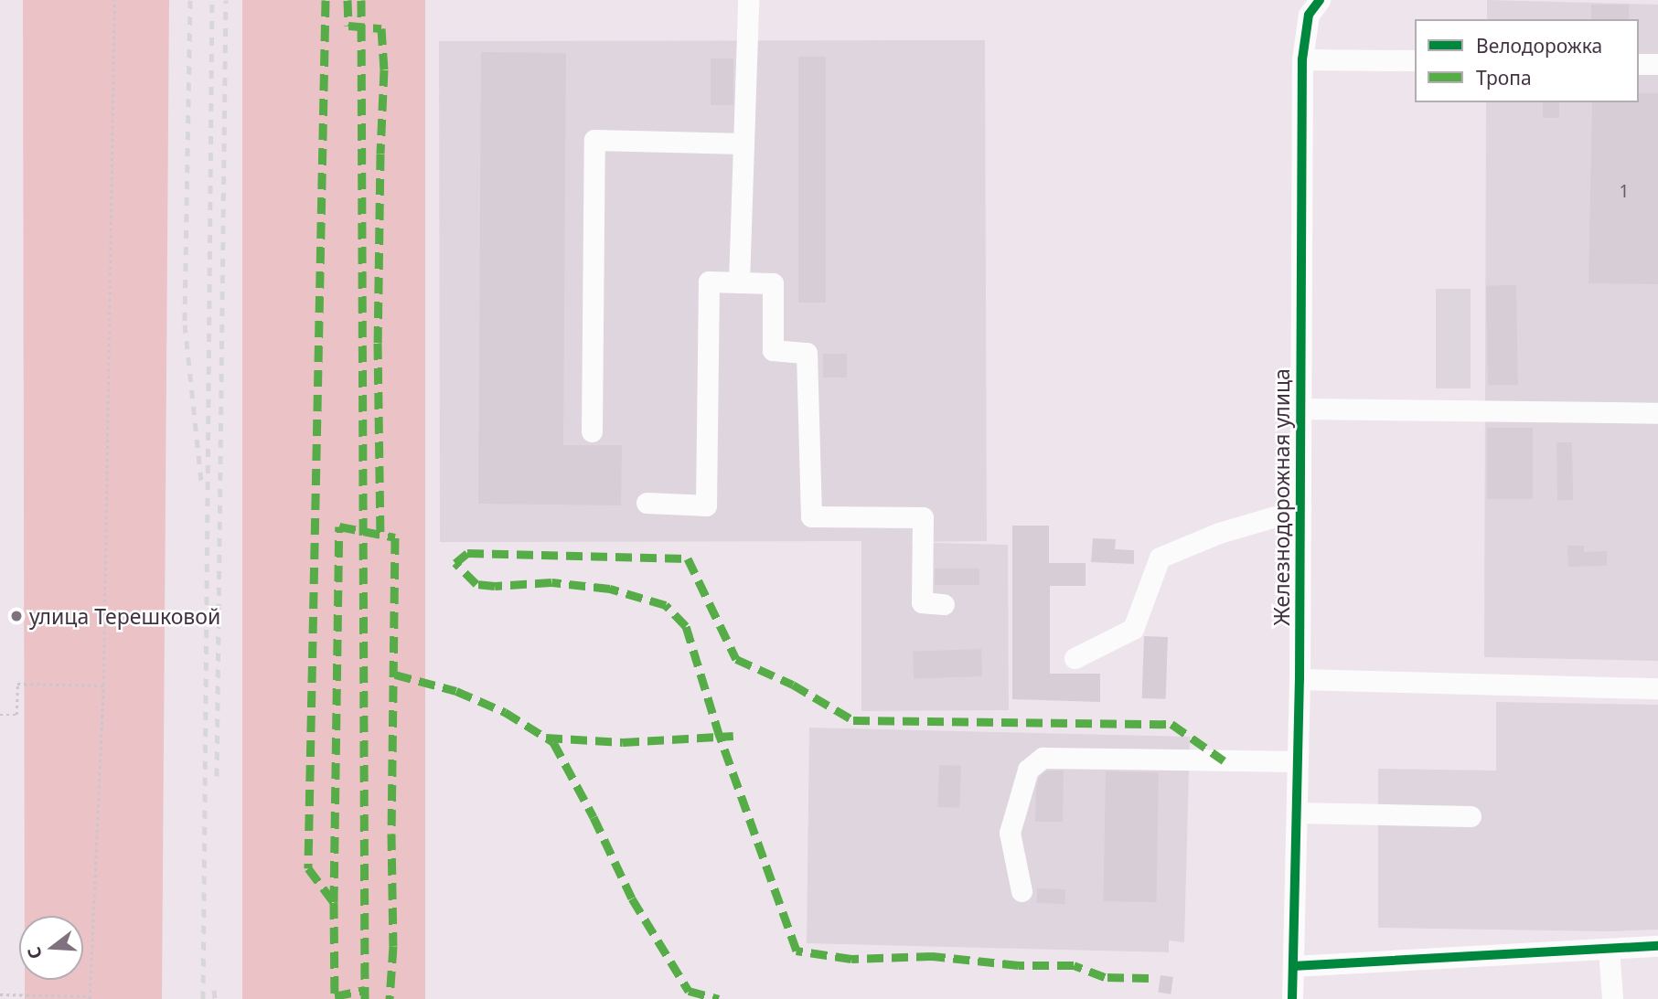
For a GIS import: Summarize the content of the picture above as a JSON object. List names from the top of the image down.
{
  "streets": {
    "street": ["Железнодорожная улица"]
  },
  "places": ["улица Терешковой"],
  "house_numbers": ["1"],
  "legend": ["Велодорожка", "Тропа"],
  "north": "left"
}
